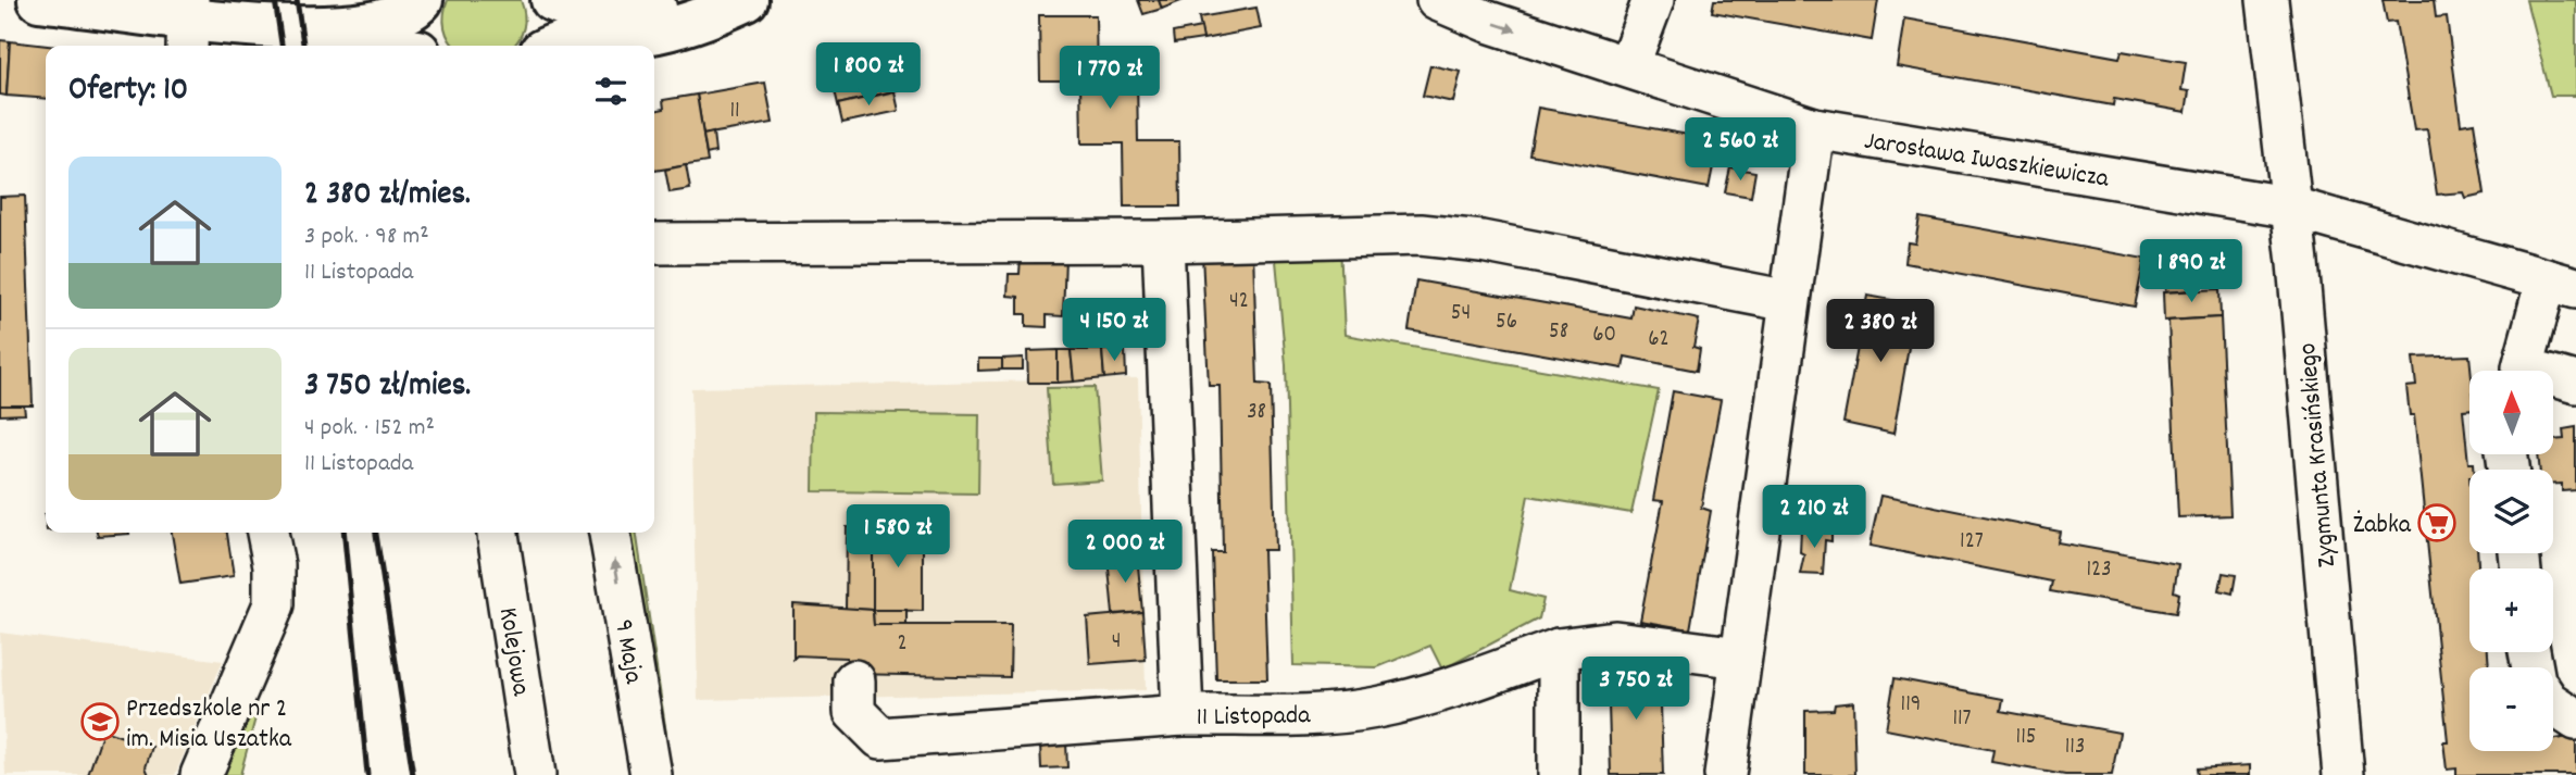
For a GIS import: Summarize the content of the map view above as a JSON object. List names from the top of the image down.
{
  "streets": {
    "street": [
      "Jarosława Iwaszkiewicza",
      "Zygmunta Krasińskiego",
      "Kolejowa",
      "9 Maja",
      "11 Listopada"
    ]
  },
  "crossings": [
    ["Jarosława Iwaszkiewicza", "Zygmunta Krasińskiego"]
  ],
  "one_way": ["9 Maja"],
  "places": {
    "supermarket": ["Żabka"],
    "school or university": ["Przedszkole nr 2 im. Misia Uszatka"]
  },
  "house_numbers": [
    "11",
    "42",
    "54",
    "56",
    "58",
    "60",
    "62",
    "38",
    "127",
    "123",
    "4",
    "2",
    "119",
    "117",
    "115",
    "113"
  ],
  "north": "top",
  "page": {
    "price": [
      "1 800 zł",
      "1 770 zł",
      "2 560 zł",
      "1 890 zł",
      "4 150 zł",
      "2 380 zł",
      "2 210 zł",
      "1 580 zł",
      "2 000 zł",
      "3 750 zł"
    ],
    "heading": "Oferty: 10",
    "list": [
      {
        "name": "2 380 zł/mies.",
        "note": "3 pok. · 98 m² · 11 Listopada"
      },
      {
        "name": "3 750 zł/mies.",
        "note": "4 pok. · 152 m² · 11 Listopada"
      }
    ],
    "map_buttons": ["+", "−"]
  }
}
